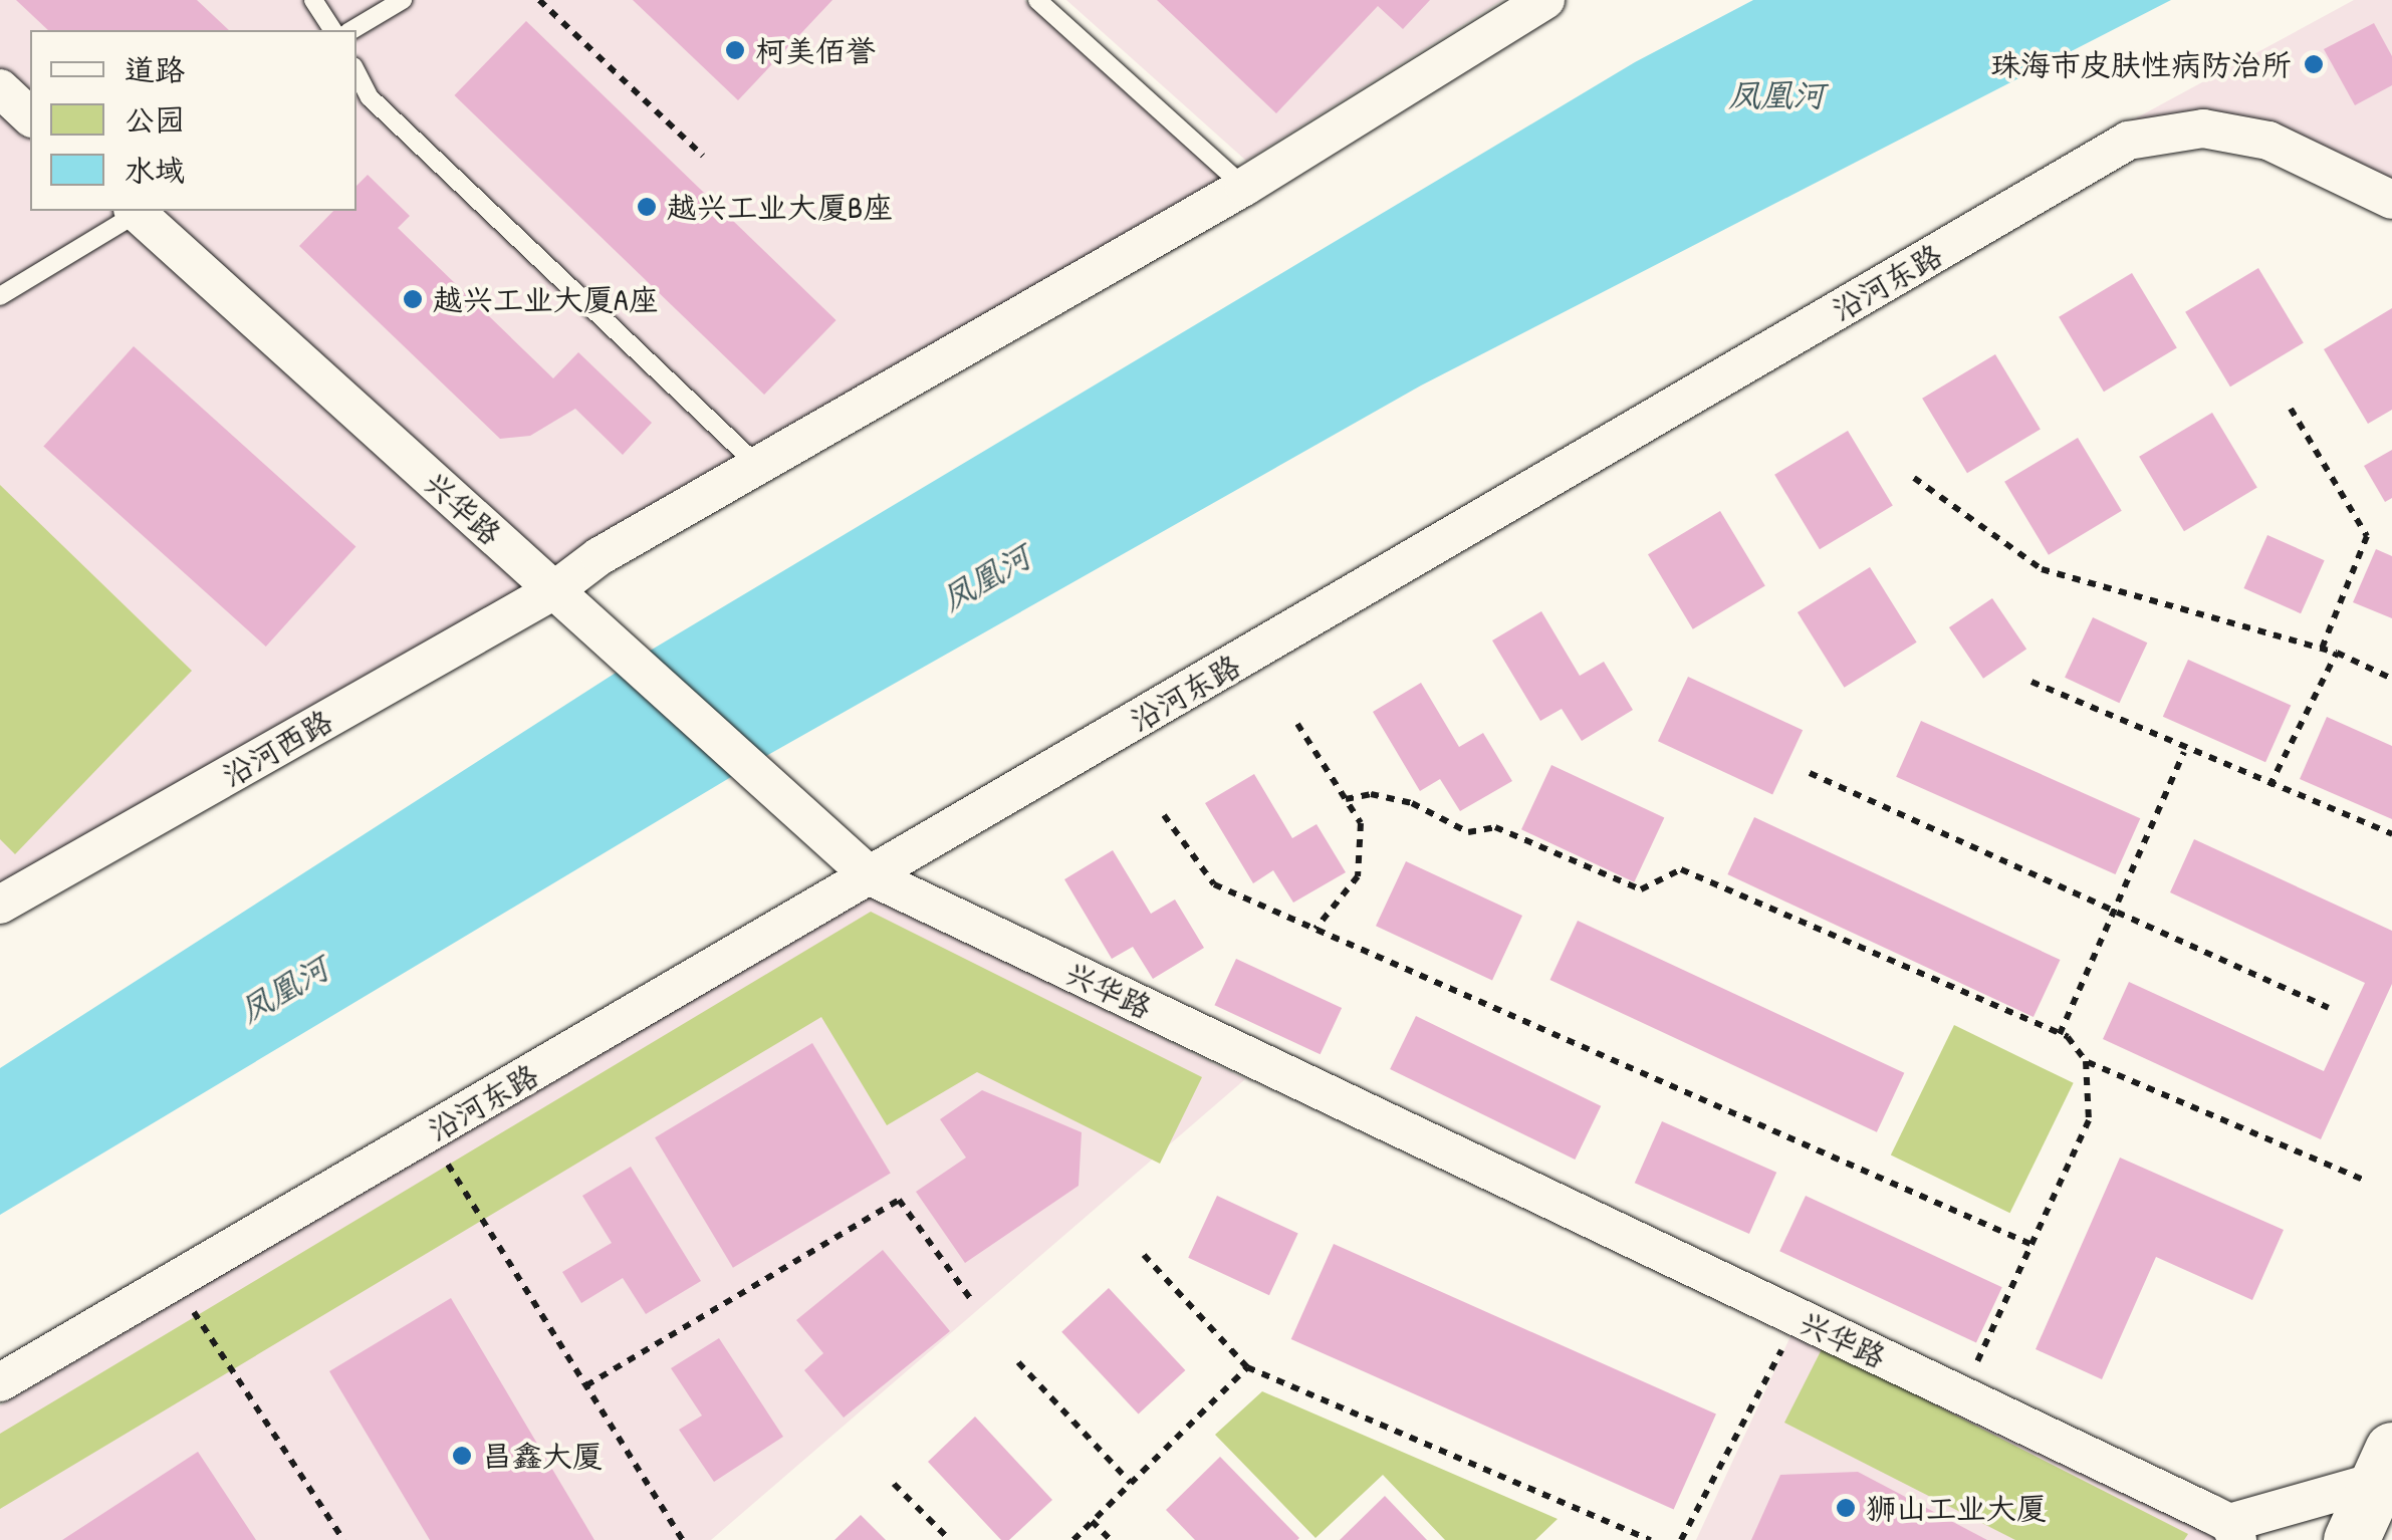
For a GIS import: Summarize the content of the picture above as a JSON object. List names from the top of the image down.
{
  "streets": {
    "street": ["沿河东路", "兴华路", "沿河西路"]
  },
  "crossings": [
    ["沿河东路", "兴华路"],
    ["兴华路", "沿河西路"]
  ],
  "water": ["凤凰河"],
  "places": [
    "柯美佰誉",
    "珠海市皮肤性病防治所",
    "越兴工业大厦B座",
    "越兴工业大厦A座",
    "昌鑫大厦",
    "狮山工业大厦"
  ],
  "legend": ["道路", "公园", "水域"]
}
